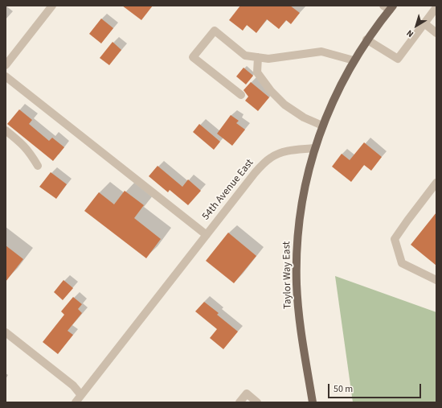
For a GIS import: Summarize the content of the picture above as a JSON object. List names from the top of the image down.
{
  "streets": {
    "main road": ["Taylor Way East"],
    "street": ["54th Avenue East"]
  },
  "crossings": [
    ["54th Avenue East", "Taylor Way East"]
  ],
  "scale_bar": "50 m",
  "north": "bottom left"
}
